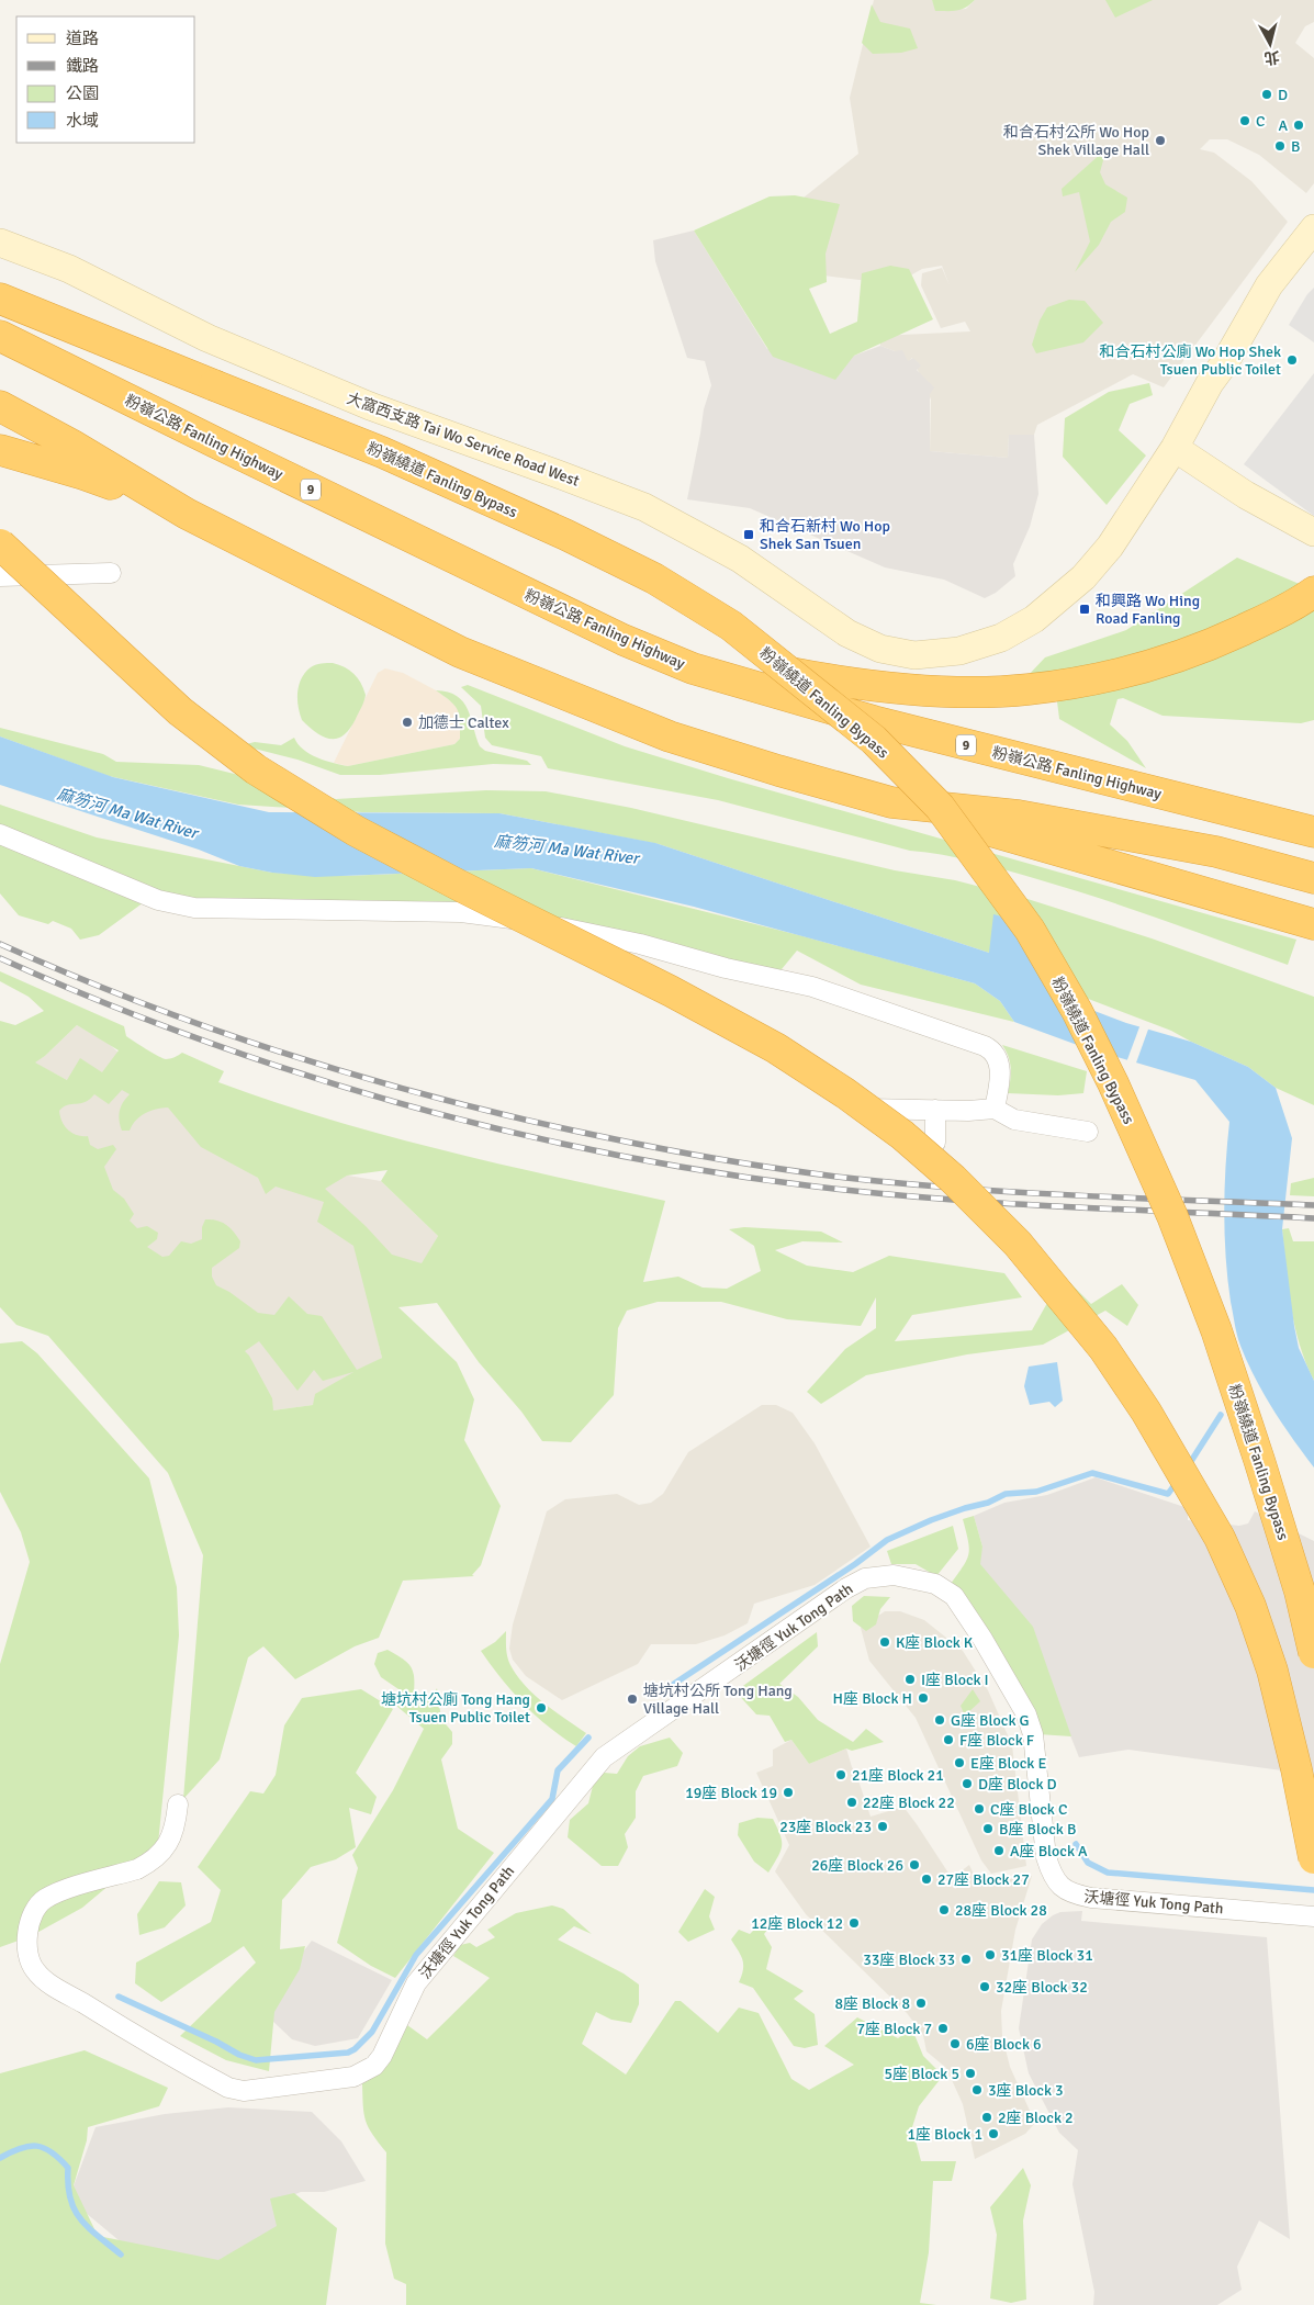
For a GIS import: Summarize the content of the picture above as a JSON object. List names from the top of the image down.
{
  "streets": {
    "highway": ["粉嶺公路 Fanling Highway", "粉嶺繞道 Fanling Bypass", "9"],
    "main road": ["大窩西支路 Tai Wo Service Road West"],
    "street": ["沃塘徑 Yuk Tong Path"]
  },
  "water": ["麻笏河 Ma Wat River"],
  "places": {
    "other": [
      "D",
      "C",
      "A",
      "和合石村公所 Wo Hop Shek Village Hall",
      "B",
      "和合石村公廁 Wo Hop Shek Tsuen Public Toilet",
      "加德士 Caltex",
      "K座 Block K",
      "I座 Block I",
      "H座 Block H",
      "塘坑村公所 Tong Hang Village Hall",
      "塘坑村公廁 Tong Hang Tsuen Public Toilet",
      "G座 Block G",
      "F座 Block F",
      "E座 Block E",
      "21座 Block 21",
      "D座 Block D",
      "19座 Block 19",
      "22座 Block 22",
      "C座 Block C",
      "23座 Block 23",
      "B座 Block B",
      "A座 Block A",
      "26座 Block 26",
      "27座 Block 27",
      "28座 Block 28",
      "12座 Block 12",
      "31座 Block 31",
      "33座 Block 33",
      "32座 Block 32",
      "8座 Block 8",
      "7座 Block 7",
      "6座 Block 6",
      "5座 Block 5",
      "3座 Block 3",
      "2座 Block 2",
      "1座 Block 1"
    ],
    "transit": ["和合石新村 Wo Hop Shek San Tsuen", "和興路 Wo Hing Road Fanling"]
  },
  "legend": [
    "道路",
    "鐵路",
    "公園",
    "水域"
  ],
  "north": "bottom"
}
